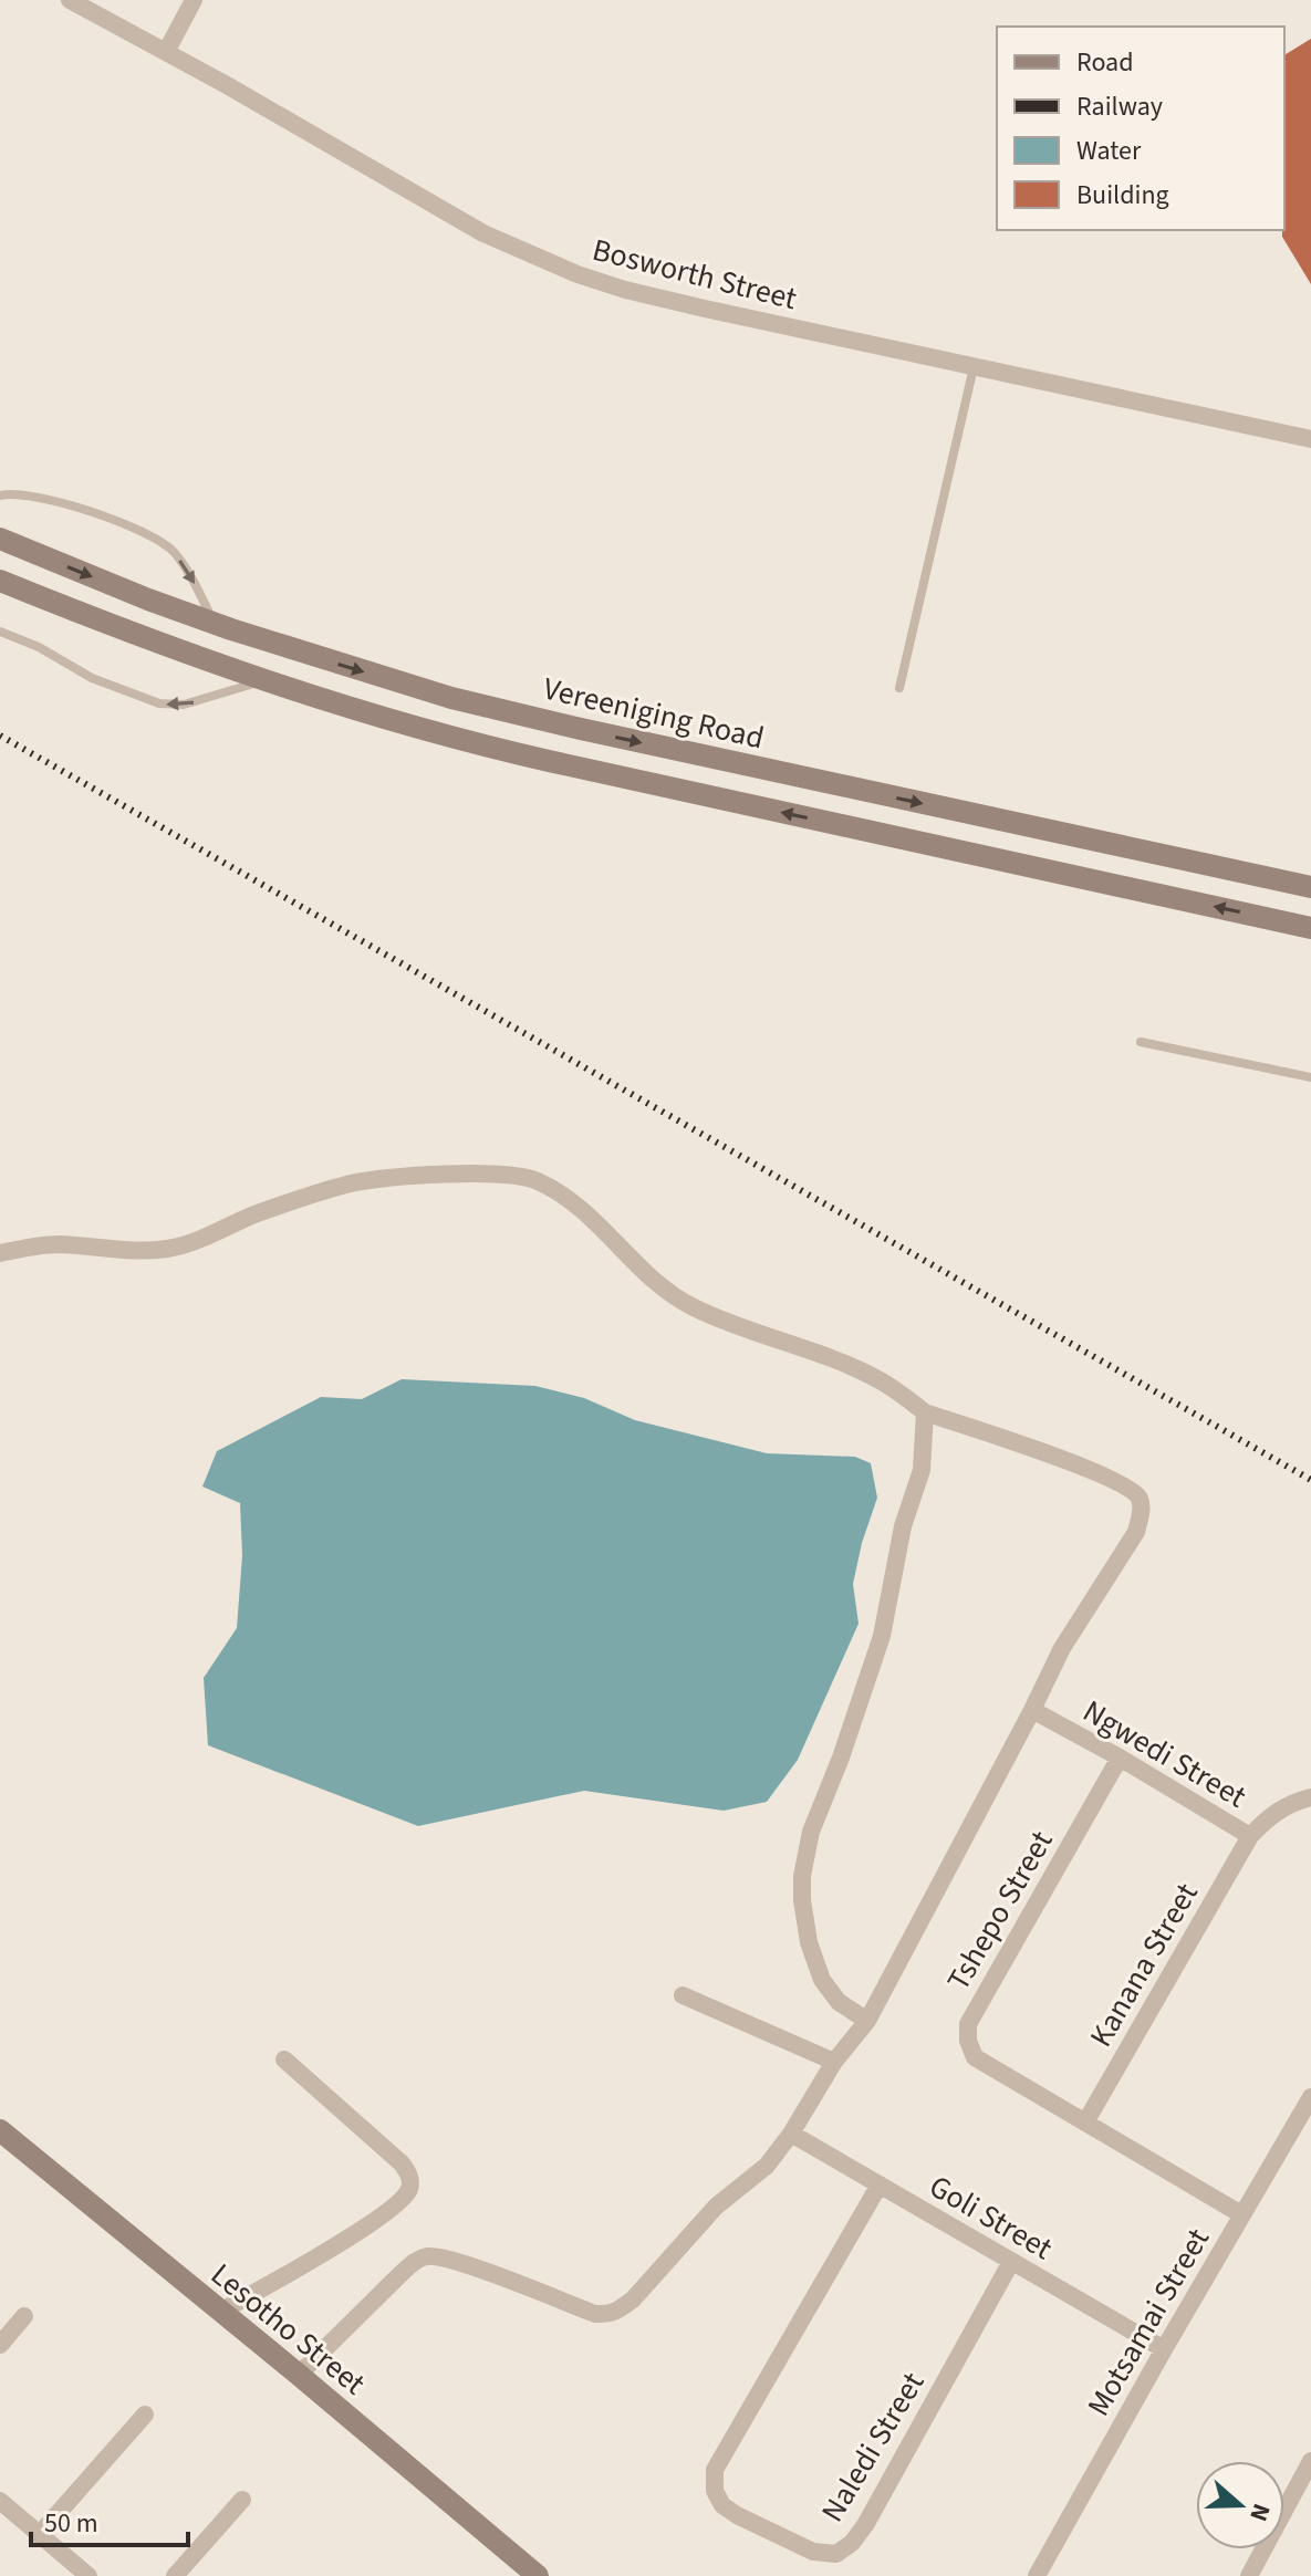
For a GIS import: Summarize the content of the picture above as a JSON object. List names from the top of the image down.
{
  "streets": {
    "main road": ["Vereeniging Road", "Lesotho Street"],
    "street": [
      "Bosworth Street",
      "Ngwedi Street",
      "Tshepo Street",
      "Kanana Street",
      "Goli Street",
      "Motsamai Street",
      "Naledi Street"
    ]
  },
  "crossings": [
    ["Ngwedi Street", "Tshepo Street"],
    ["Ngwedi Street", "Kanana Street"],
    ["Tshepo Street", "Kanana Street"],
    ["Tshepo Street", "Motsamai Street"],
    ["Goli Street", "Motsamai Street"],
    ["Goli Street", "Naledi Street"]
  ],
  "legend": [
    "Road",
    "Railway",
    "Water",
    "Building"
  ],
  "scale_bar": "50 m",
  "north": "right"
}
